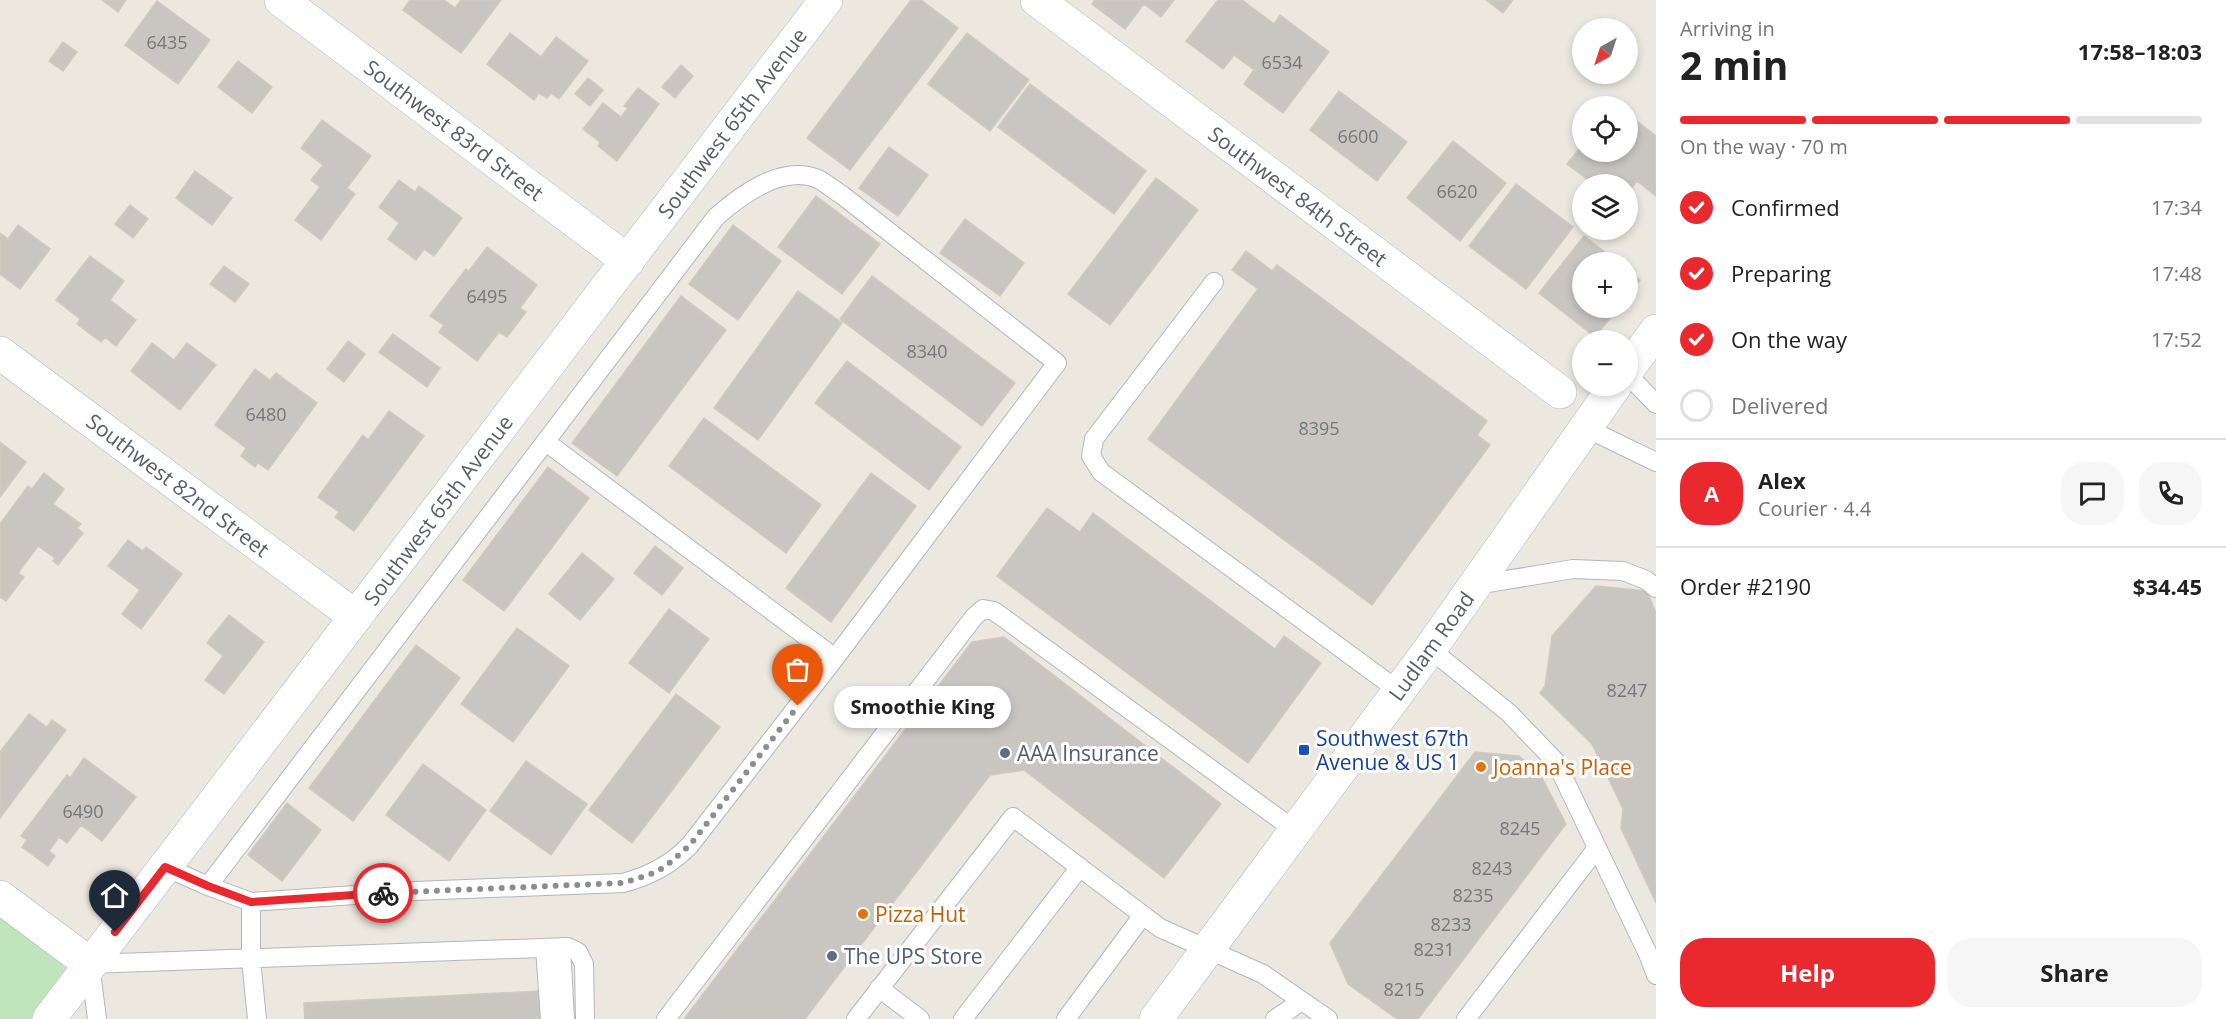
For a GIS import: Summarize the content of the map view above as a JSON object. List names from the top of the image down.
{
  "streets": {
    "street": [
      "Southwest 65th Avenue",
      "Southwest 83rd Street",
      "Southwest 84th Street",
      "Southwest 82nd Street",
      "Ludlam Road"
    ]
  },
  "crossings": [
    ["Southwest 65th Avenue", "Southwest 83rd Street"],
    ["Southwest 65th Avenue", "Southwest 82nd Street"]
  ],
  "places": {
    "other": [
      "Smoothie King",
      "AAA Insurance",
      "Joanna's Place",
      "Pizza Hut",
      "The UPS Store"
    ],
    "transit": ["Southwest 67th Avenue & US 1"]
  },
  "house_numbers": [
    "6435",
    "6534",
    "6600",
    "6620",
    "6495",
    "8340",
    "6480",
    "8395",
    "8247",
    "6490",
    "8245",
    "8243",
    "8235",
    "8233",
    "8231",
    "8215"
  ],
  "north": "bottom left",
  "page": {
    "heading": ["2 min", "Arriving in", "17:58–18:03"],
    "panel": [
      "Alex",
      "Courier · 4.4",
      "Order #2190",
      "$34.45"
    ],
    "map_buttons": ["+", "−"],
    "bar": "On the way · 70 m",
    "list": [
      ["Confirmed", "17:34"],
      ["Preparing", "17:48"],
      ["On the way", "17:52"],
      "Delivered"
    ],
    "round": "A",
    "bubble": "Smoothie King",
    "buttons": ["Help", "Share"]
  }
}
